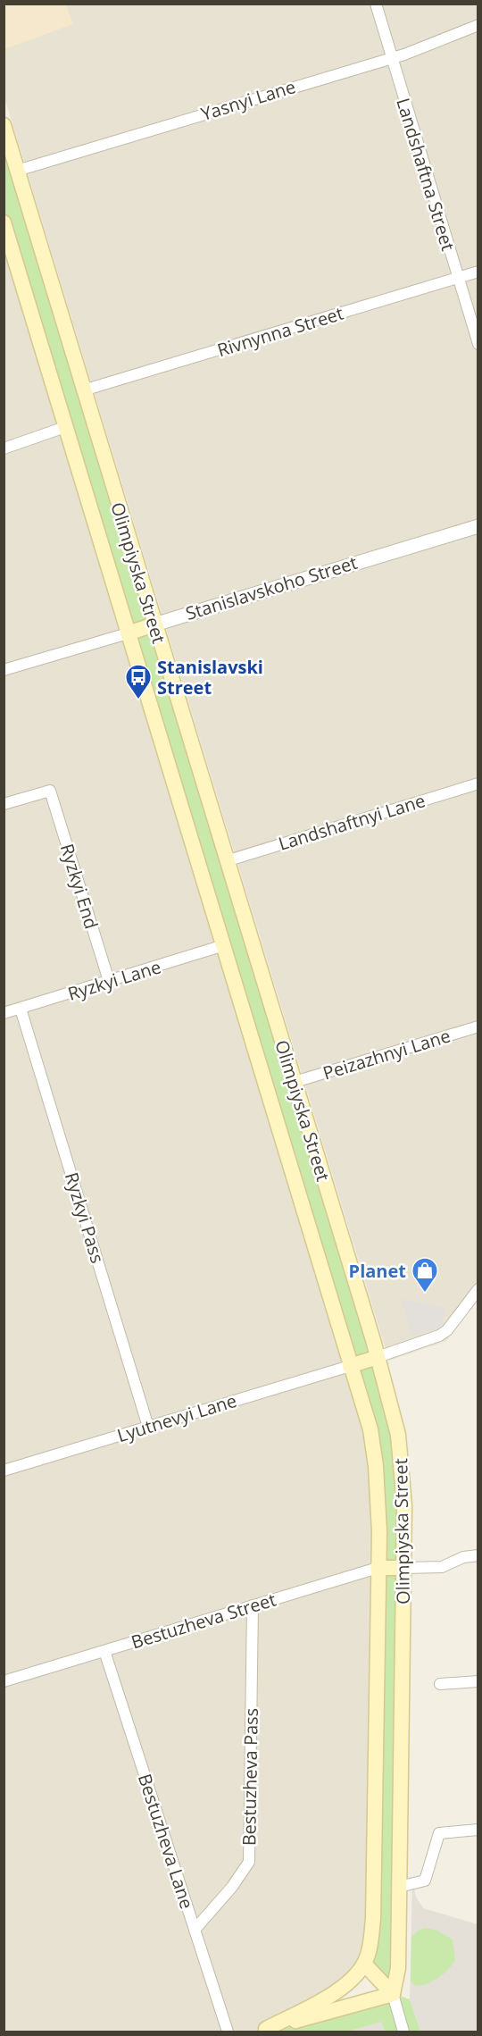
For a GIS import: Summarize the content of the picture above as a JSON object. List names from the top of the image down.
{
  "streets": {
    "main road": ["Olimpiyska Street", "Stanislavskoho Street", "Bestuzheva Street"],
    "street": [
      "Yasnyi Lane",
      "Landshaftna Street",
      "Rivnynna Street",
      "Landshaftnyi Lane",
      "Ryzkyi End",
      "Ryzkyi Lane",
      "Peizazhnyi Lane",
      "Ryzkyi Pass",
      "Lyutnevyi Lane",
      "Bestuzheva Pass",
      "Bestuzheva Lane"
    ]
  },
  "crossings": [
    ["Yasnyi Lane", "Landshaftna Street"],
    ["Yasnyi Lane", "Olimpiyska Street"],
    ["Landshaftna Street", "Rivnynna Street"],
    ["Rivnynna Street", "Olimpiyska Street"],
    ["Olimpiyska Street", "Stanislavskoho Street"],
    ["Olimpiyska Street", "Landshaftnyi Lane"],
    ["Olimpiyska Street", "Ryzkyi Lane"],
    ["Olimpiyska Street", "Peizazhnyi Lane"],
    ["Olimpiyska Street", "Lyutnevyi Lane"],
    ["Olimpiyska Street", "Bestuzheva Street"],
    ["Ryzkyi End", "Ryzkyi Lane"],
    ["Ryzkyi Lane", "Ryzkyi Pass"],
    ["Ryzkyi Pass", "Lyutnevyi Lane"],
    ["Bestuzheva Street", "Bestuzheva Pass"],
    ["Bestuzheva Street", "Bestuzheva Lane"],
    ["Bestuzheva Pass", "Bestuzheva Lane"]
  ],
  "places": {
    "bus stop": ["Stanislavski Street"],
    "shop": ["Planet"]
  }
}
